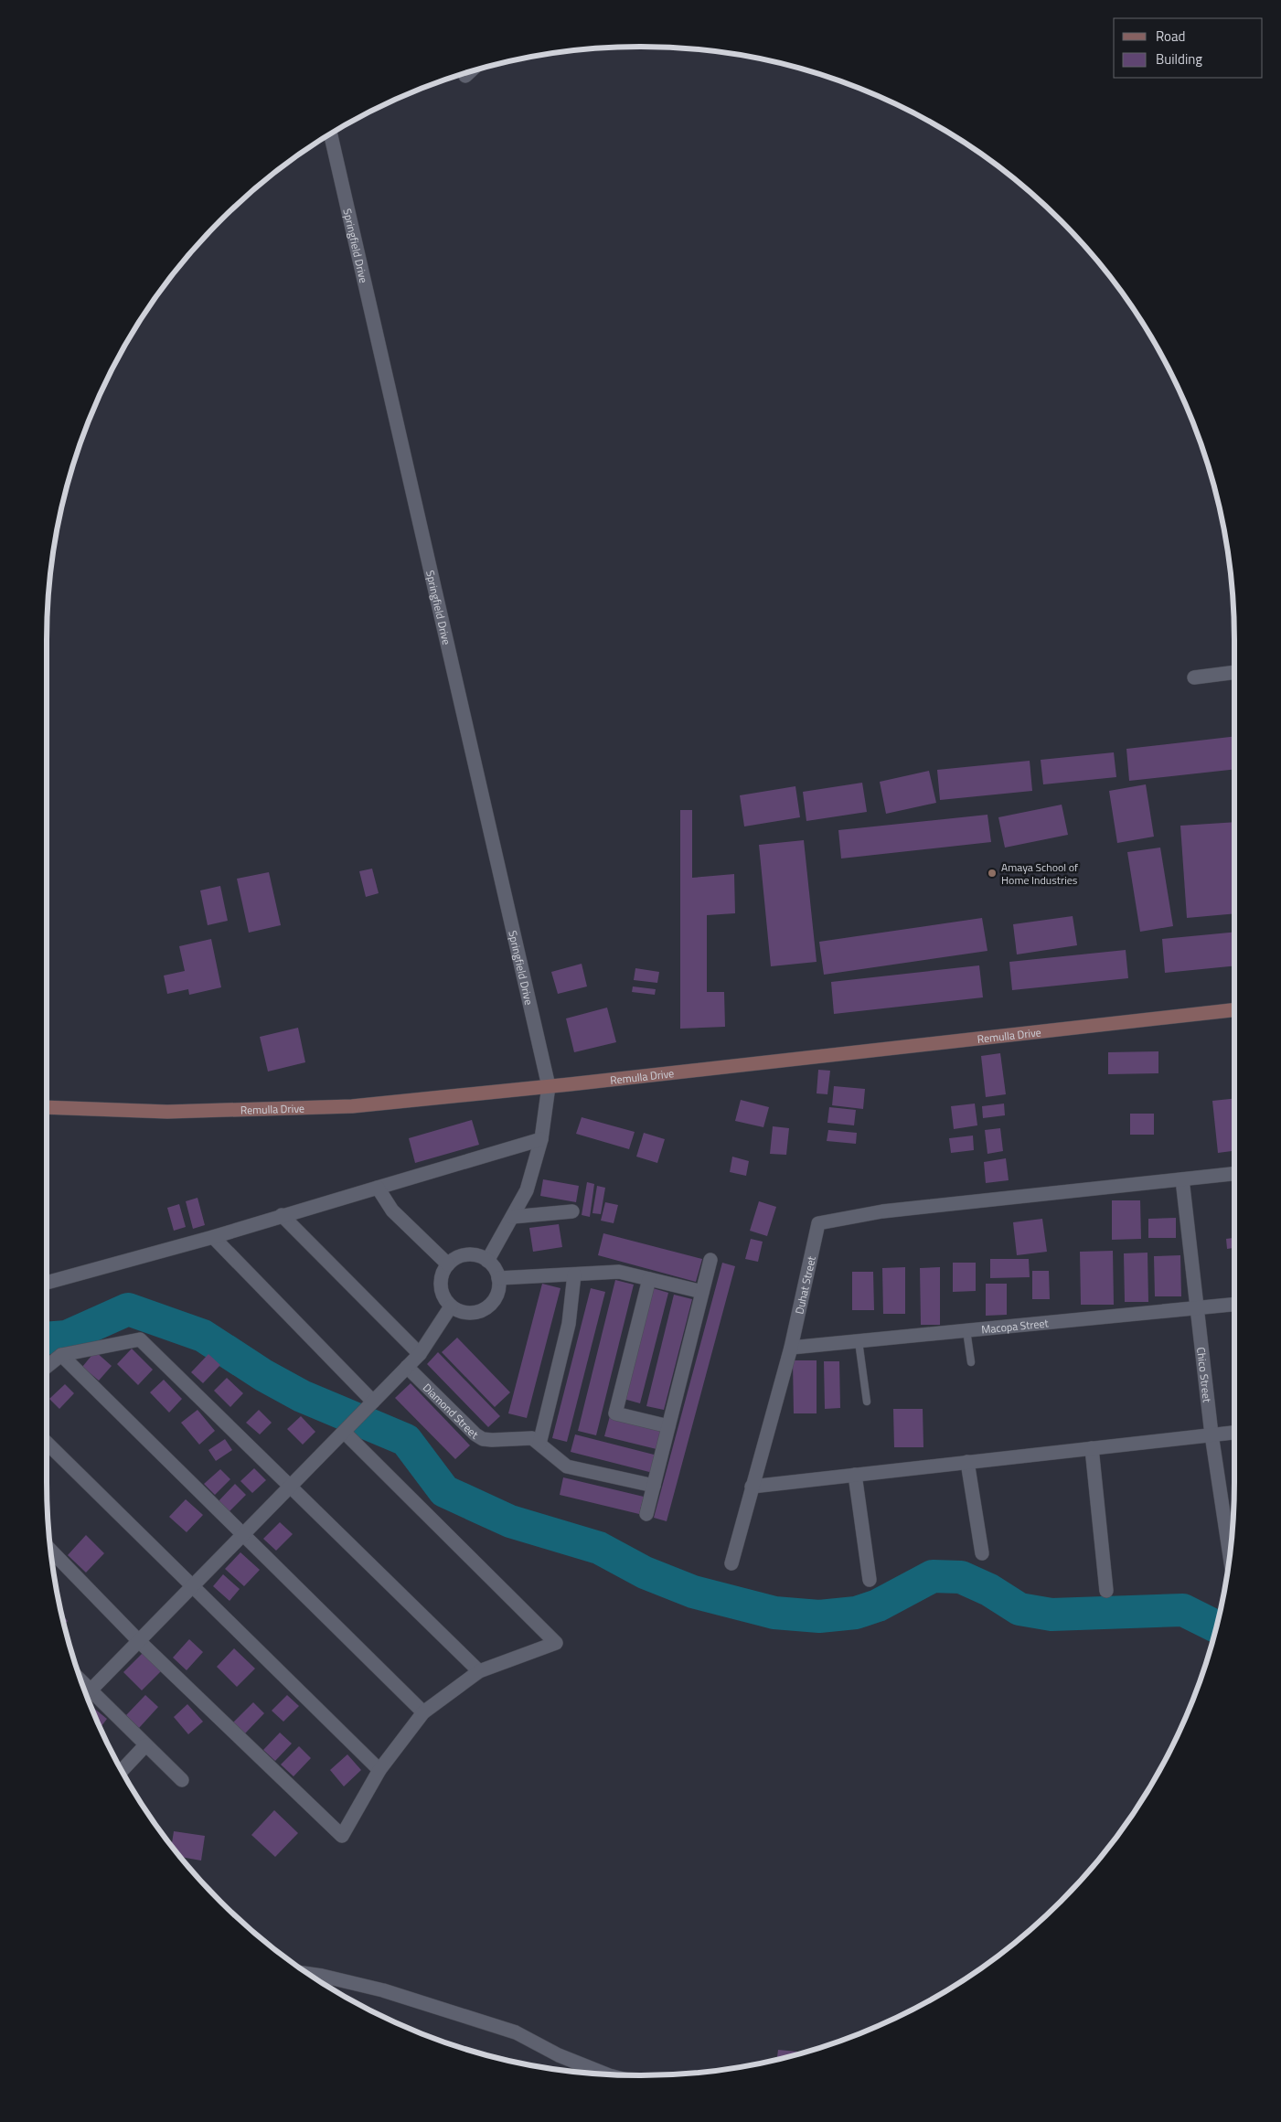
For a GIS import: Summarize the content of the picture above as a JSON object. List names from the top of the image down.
{
  "streets": {
    "main road": ["Remulla Drive"],
    "street": [
      "Springfield Drive",
      "Duhat Street",
      "Macopa Street",
      "Chico Street",
      "Diamond Street"
    ]
  },
  "crossings": [
    ["Springfield Drive", "Remulla Drive"],
    ["Duhat Street", "Macopa Street"],
    ["Duhat Street", "Chico Street"],
    ["Macopa Street", "Chico Street"]
  ],
  "places": ["Amaya School of Home Industries"],
  "legend": ["Road", "Building"]
}
